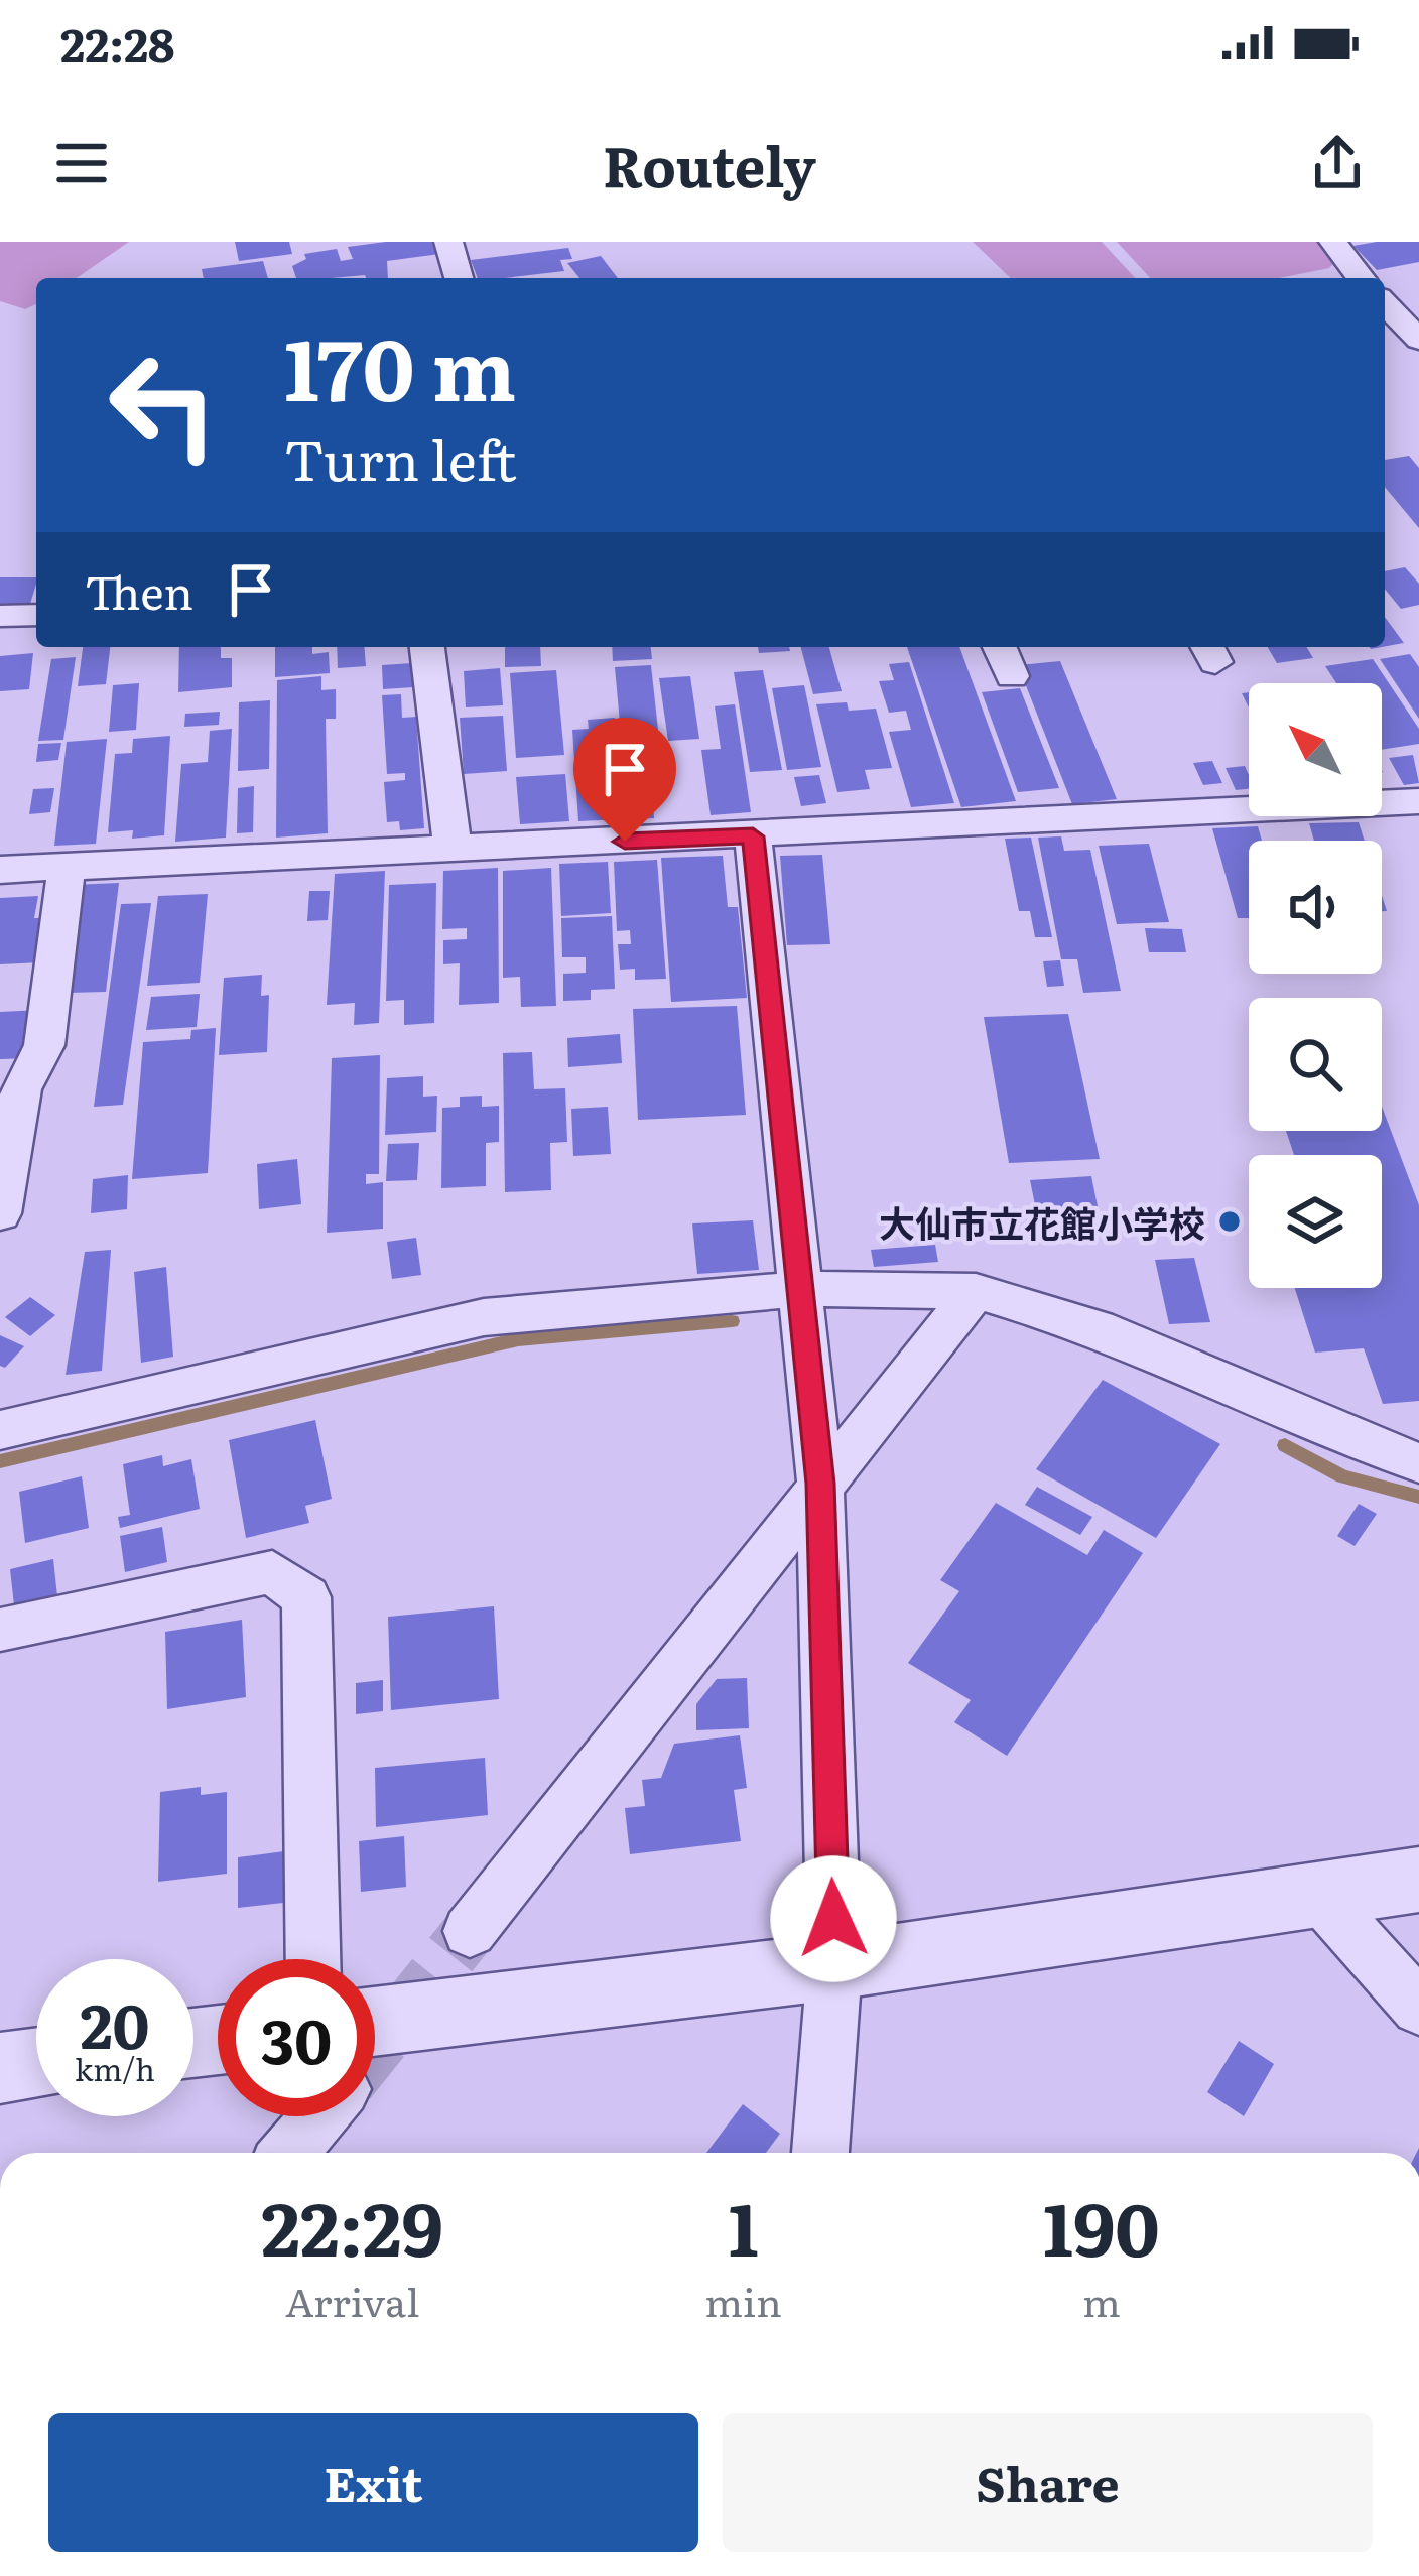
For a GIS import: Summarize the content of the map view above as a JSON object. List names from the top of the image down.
{
  "places": ["大仙市立花館小学校"],
  "north": "top left",
  "page": {
    "status": "22:28",
    "header": "Routely",
    "turn": ["170 m", "Turn left"],
    "then": "Then",
    "speed": "20 km/h",
    "limit": "30",
    "eta": [
      "22:29",
      "Arrival",
      "1",
      "min",
      "190",
      "m"
    ],
    "buttons": ["Exit", "Share"]
  }
}
